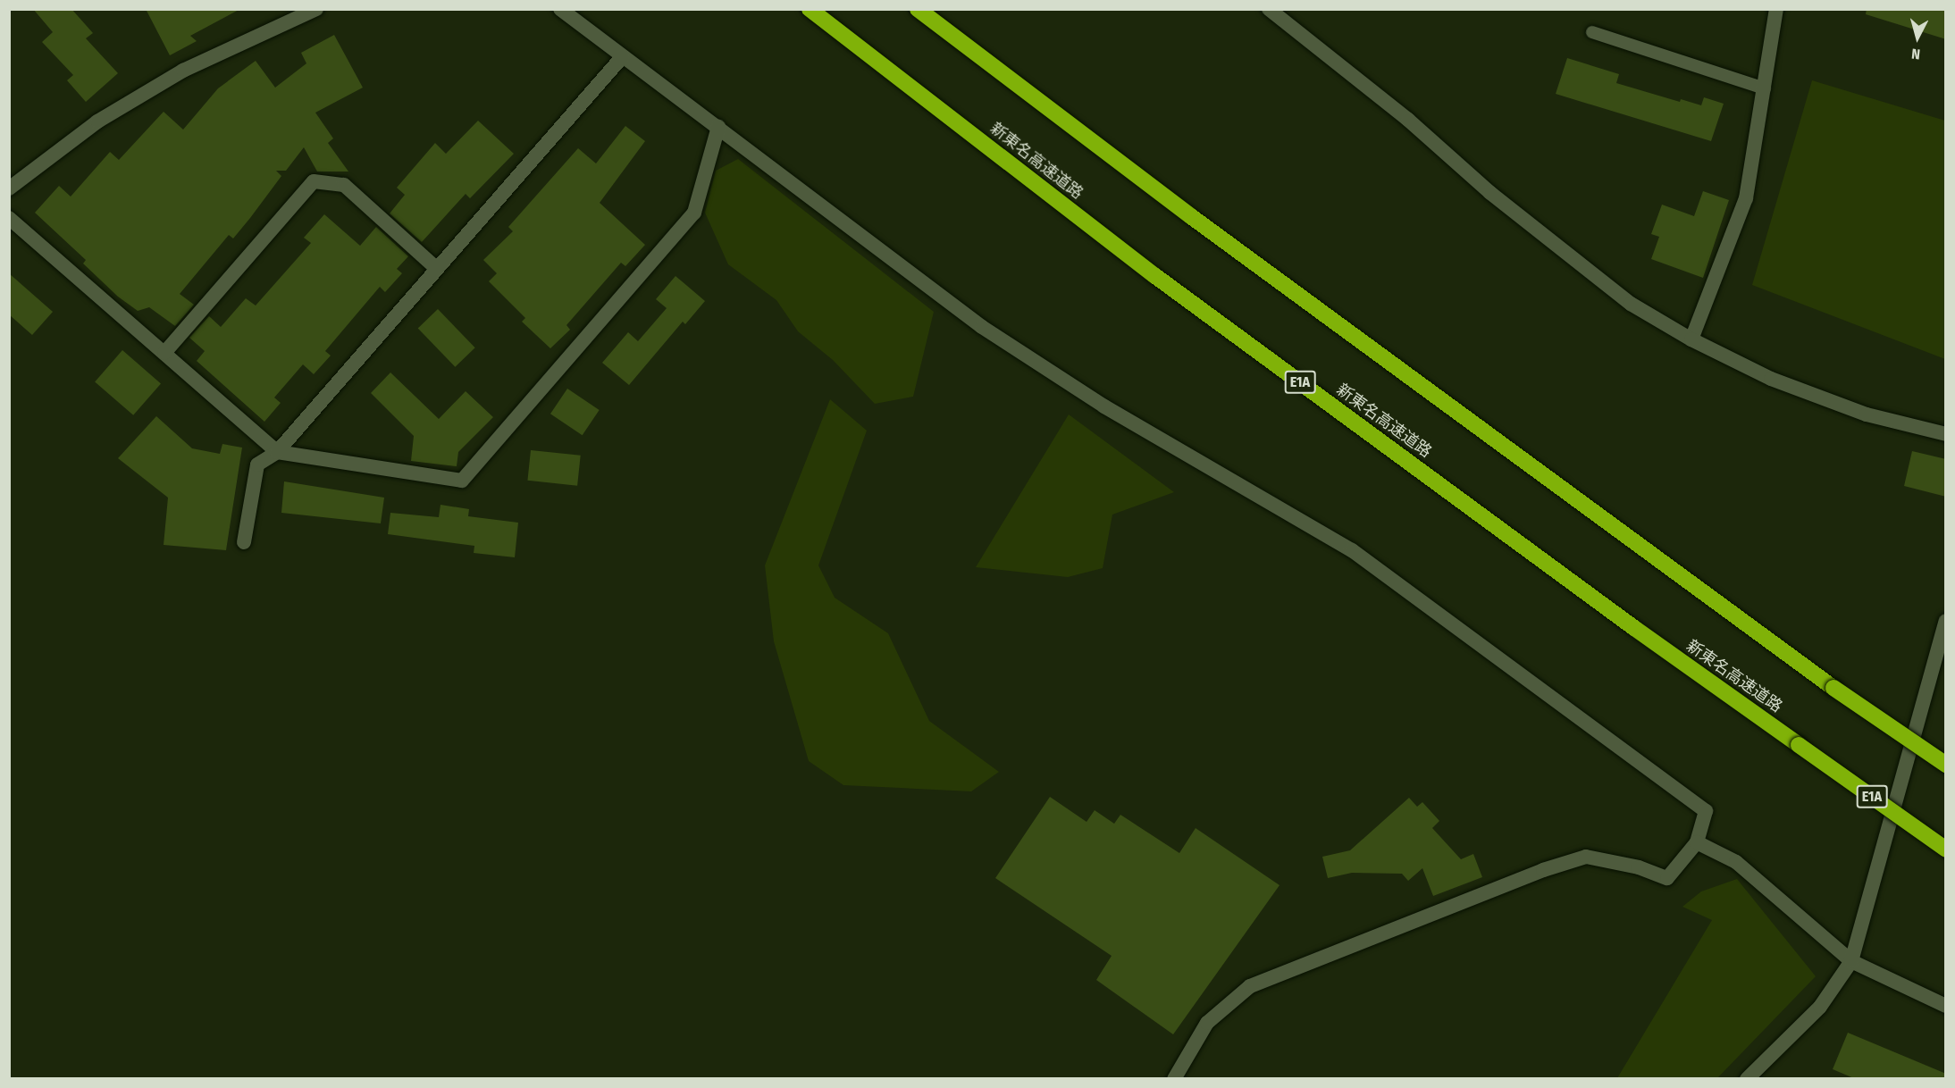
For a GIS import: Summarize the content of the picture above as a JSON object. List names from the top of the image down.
{
  "streets": {
    "highway": ["新東名高速道路", "E1A"]
  },
  "north": "bottom"
}
